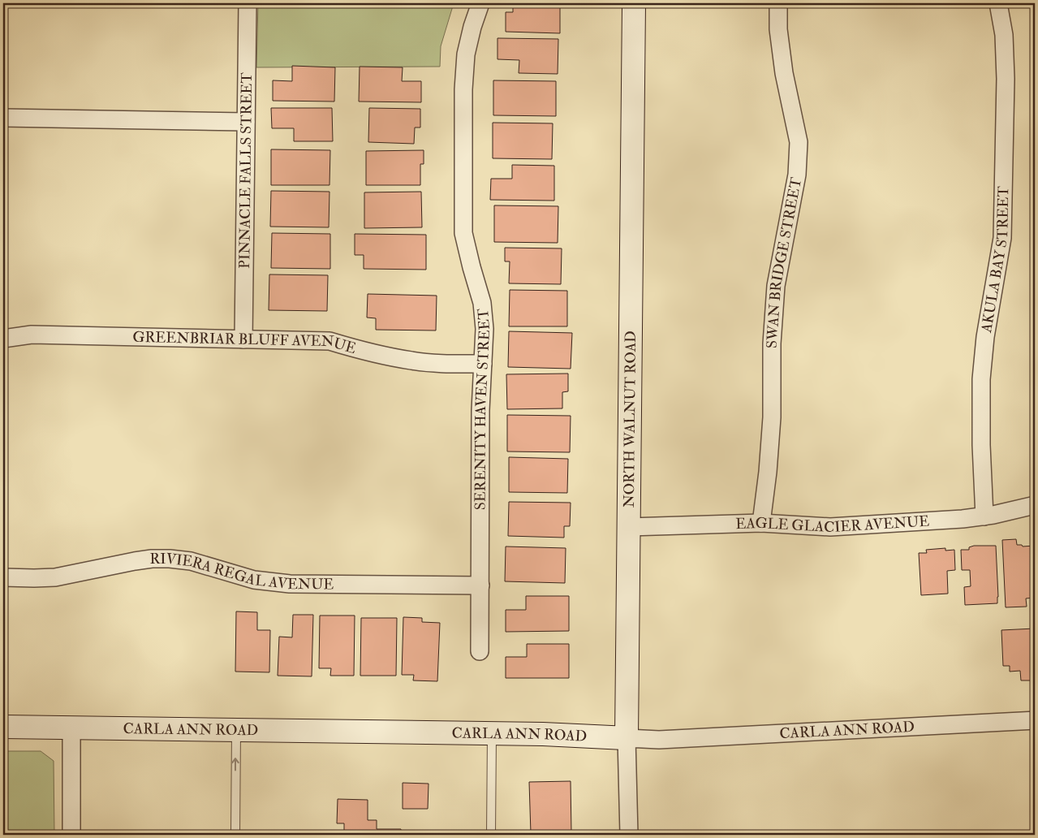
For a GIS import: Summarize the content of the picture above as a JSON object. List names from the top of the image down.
{
  "streets": {
    "street": [
      "PINNACLE FALLS STREET",
      "AKULA BAY STREET",
      "SWAN BRIDGE STREET",
      "GREENBRIAR BLUFF AVENUE",
      "SERENITY HAVEN STREET",
      "NORTH WALNUT ROAD",
      "EAGLE GLACIER AVENUE",
      "RIVIERA REGAL AVENUE",
      "CARLA ANN ROAD"
    ]
  },
  "crossings": [
    ["PINNACLE FALLS STREET", "GREENBRIAR BLUFF AVENUE"],
    ["AKULA BAY STREET", "EAGLE GLACIER AVENUE"],
    ["SWAN BRIDGE STREET", "EAGLE GLACIER AVENUE"],
    ["GREENBRIAR BLUFF AVENUE", "SERENITY HAVEN STREET"],
    ["SERENITY HAVEN STREET", "RIVIERA REGAL AVENUE"],
    ["NORTH WALNUT ROAD", "EAGLE GLACIER AVENUE"],
    ["NORTH WALNUT ROAD", "CARLA ANN ROAD"]
  ]
}
